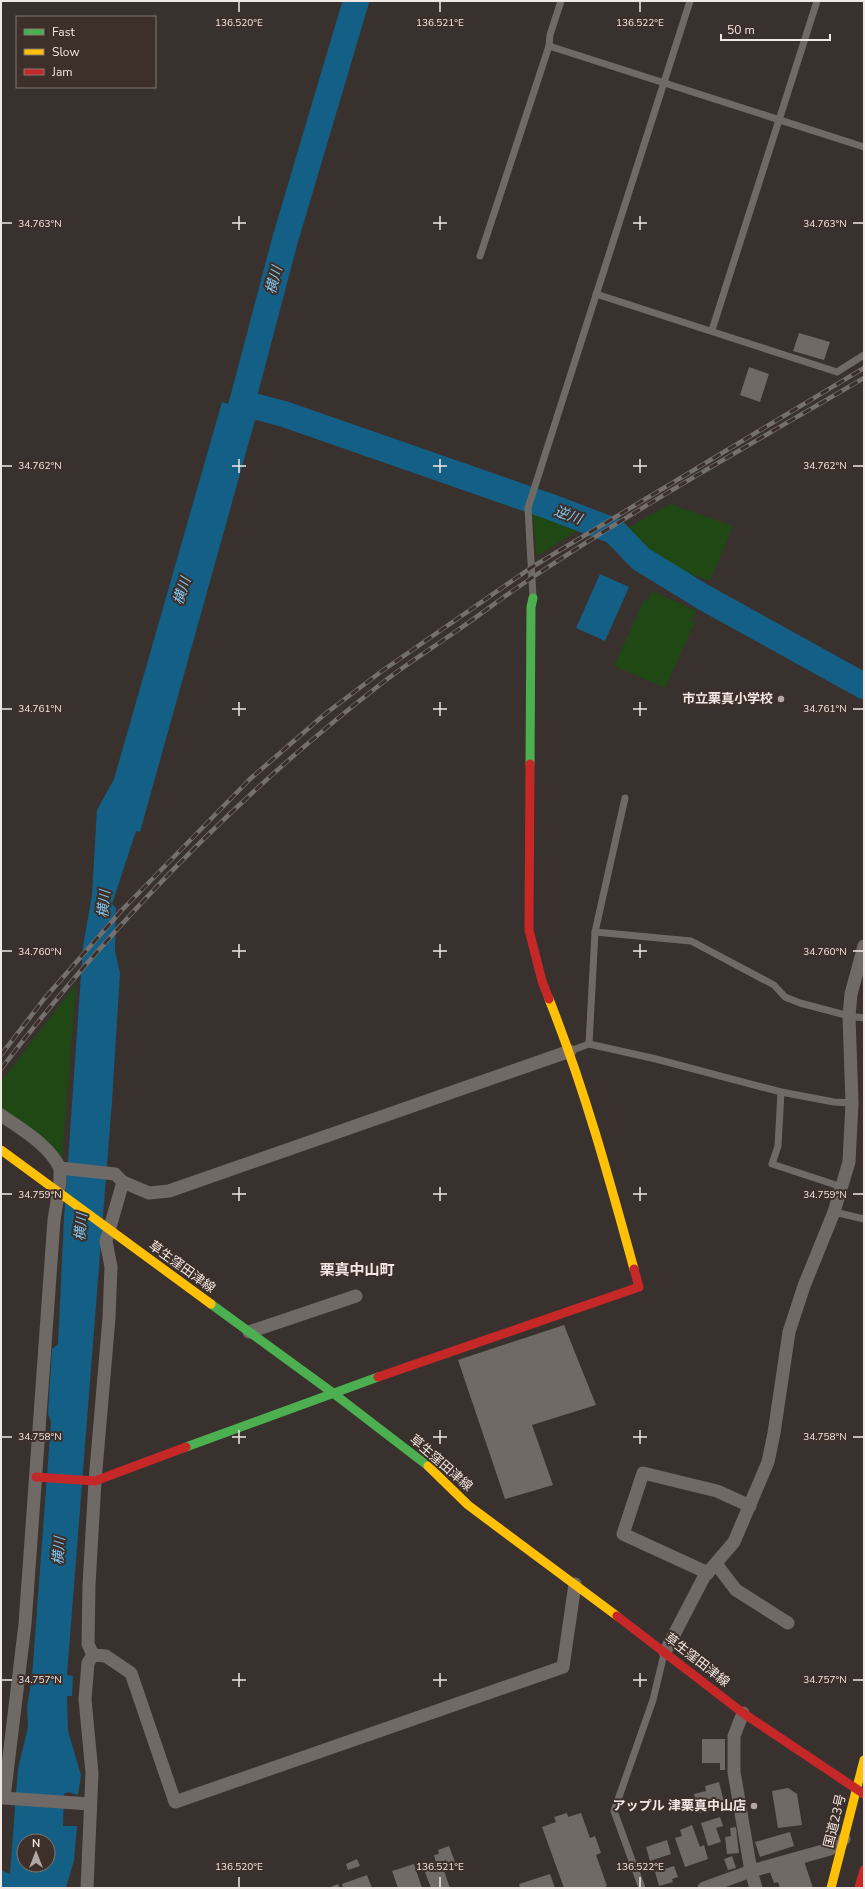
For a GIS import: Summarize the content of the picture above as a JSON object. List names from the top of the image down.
{
  "streets": {
    "main road": ["草生窪田津線", "国道23号"]
  },
  "crossings": [
    ["草生窪田津線", "国道23号"]
  ],
  "districts": ["栗真中山町"],
  "water": ["横川", "逆川"],
  "places": ["市立栗真小学校", "アップル 津栗真中山店"],
  "legend": ["Fast", "Slow", "Jam"],
  "scale_bar": "50 m",
  "north": "top",
  "coordinates": [
    "136.520°E",
    "136.521°E",
    "136.522°E",
    "34.763°N",
    "34.762°N",
    "34.761°N",
    "34.760°N",
    "34.759°N",
    "34.758°N",
    "34.757°N"
  ]
}
